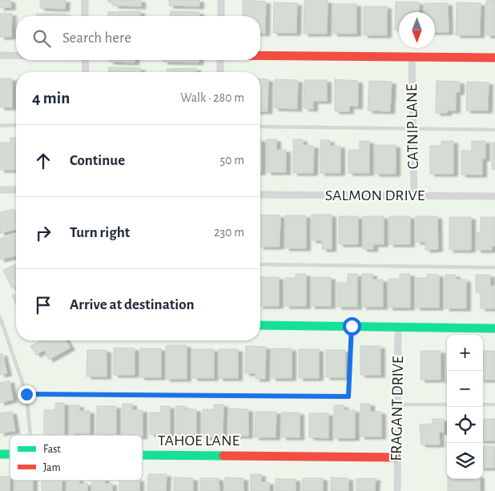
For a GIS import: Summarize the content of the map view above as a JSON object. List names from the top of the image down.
{
  "streets": {
    "street": [
      "CATNIP LANE",
      "SALMON DRIVE",
      "FRAGANT DRIVE",
      "TAHOE LANE"
    ]
  },
  "crossings": [
    ["CATNIP LANE", "SALMON DRIVE"],
    ["FRAGANT DRIVE", "TAHOE LANE"]
  ],
  "legend": ["Fast", "Jam"],
  "north": "bottom",
  "page": {
    "search": "Search here",
    "heading": ["4 min", "Walk · 280 m"],
    "list": [
      ["Continue", "50 m"],
      ["Turn right", "230 m"],
      "Arrive at destination"
    ],
    "map_buttons": ["+", "−"]
  }
}
